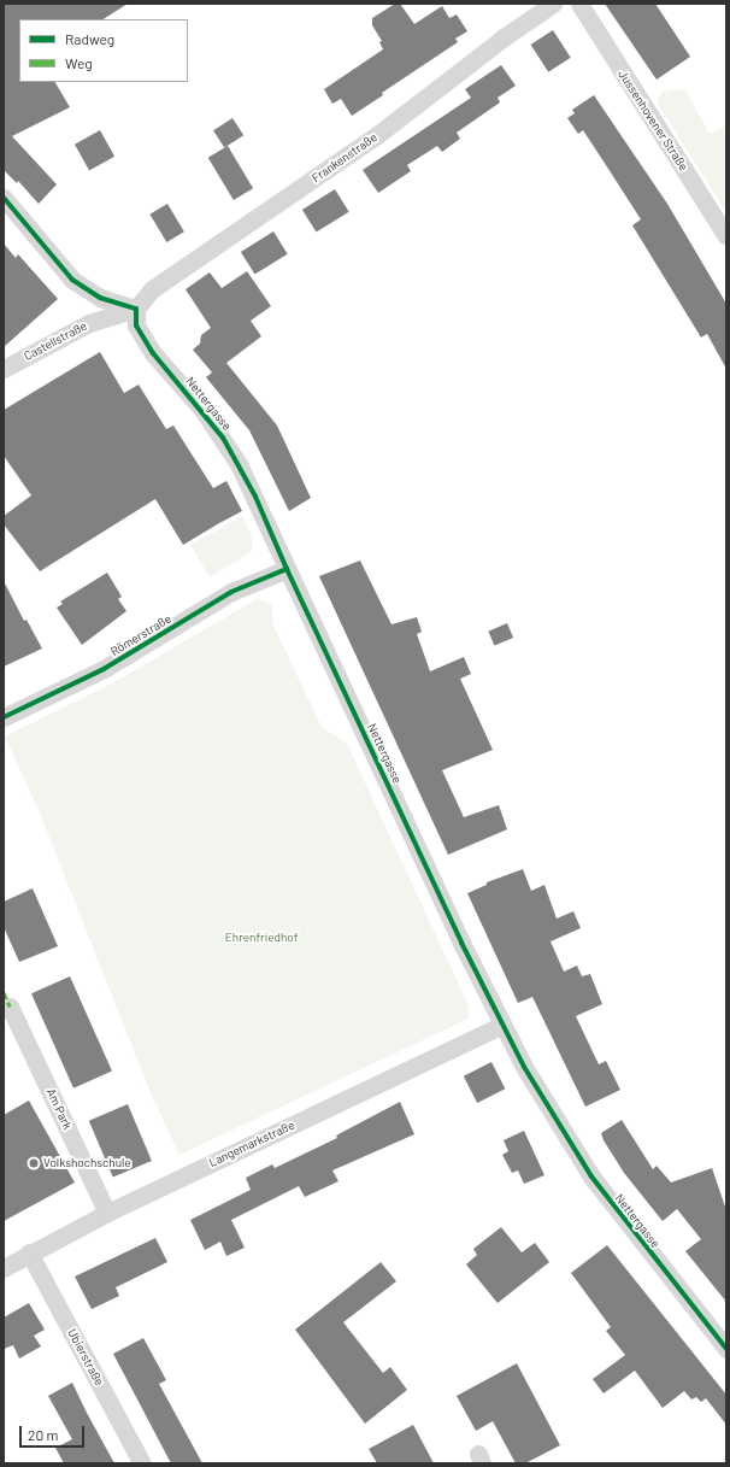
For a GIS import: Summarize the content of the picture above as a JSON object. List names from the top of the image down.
{
  "streets": {
    "street": [
      "Jussenhovener Straße",
      "Frankenstraße",
      "Castellstraße",
      "Nettergasse",
      "Römerstraße",
      "Am Park",
      "Langemarkstraße",
      "Ubierstraße"
    ]
  },
  "crossings": [
    ["Frankenstraße", "Castellstraße"],
    ["Frankenstraße", "Nettergasse"],
    ["Castellstraße", "Nettergasse"],
    ["Nettergasse", "Römerstraße"],
    ["Nettergasse", "Langemarkstraße"],
    ["Am Park", "Langemarkstraße"],
    ["Langemarkstraße", "Ubierstraße"]
  ],
  "parks": ["Ehrenfriedhof"],
  "places": ["Volkshochschule"],
  "legend": ["Radweg", "Weg"],
  "scale_bar": "20 m"
}
